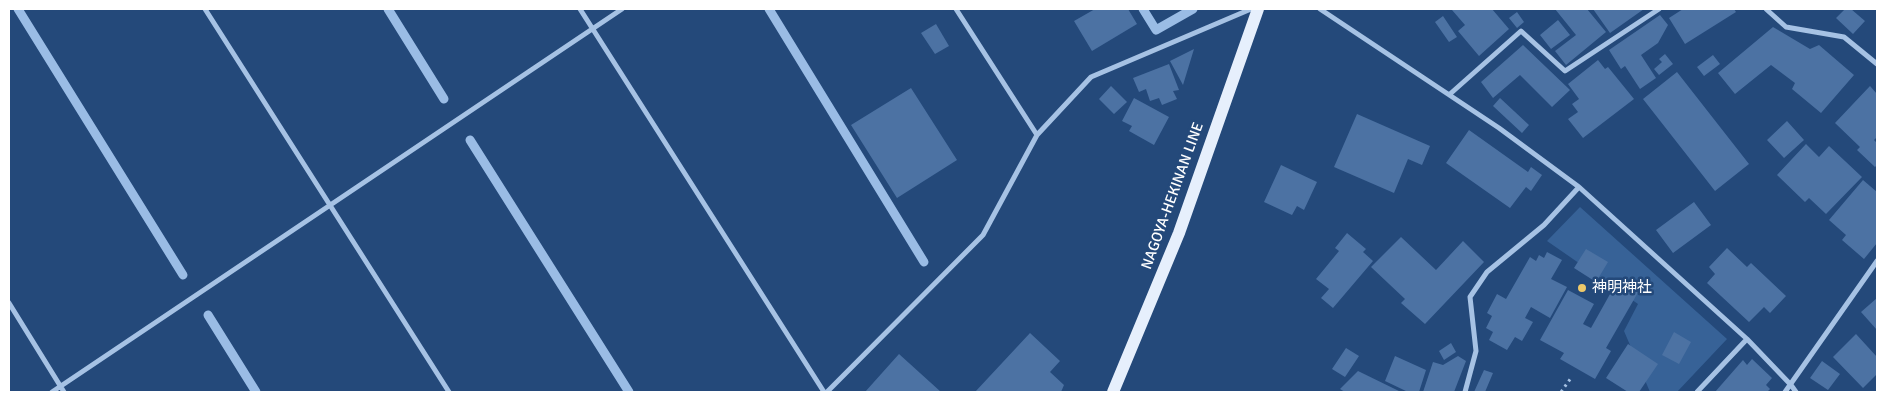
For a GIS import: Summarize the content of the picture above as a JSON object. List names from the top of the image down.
{
  "streets": {
    "main road": ["NAGOYA-HEKINAN LINE"]
  },
  "places": ["神明神社"]
}
